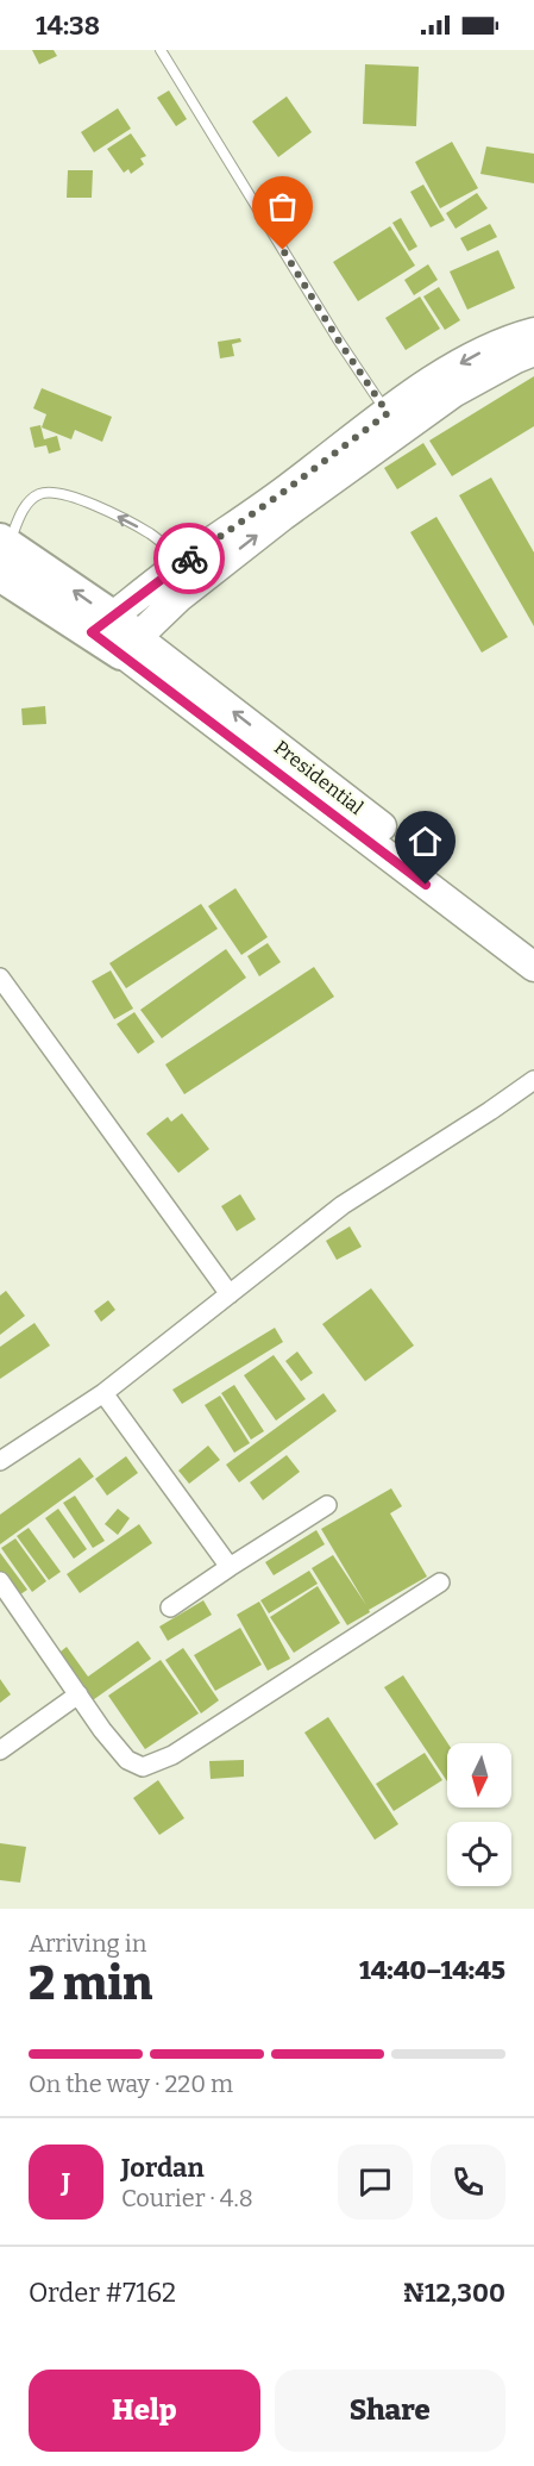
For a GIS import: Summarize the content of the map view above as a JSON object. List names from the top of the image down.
{
  "streets": {
    "main road": ["Presidential"]
  },
  "north": "bottom",
  "page": {
    "status": "14:38",
    "heading": ["2 min", "Arriving in", "14:40–14:45"],
    "panel": [
      "Jordan",
      "Courier · 4.8",
      "Order #7162",
      "₦12,300"
    ],
    "bar": "On the way · 220 m",
    "round": "J",
    "buttons": ["Help", "Share"]
  }
}
